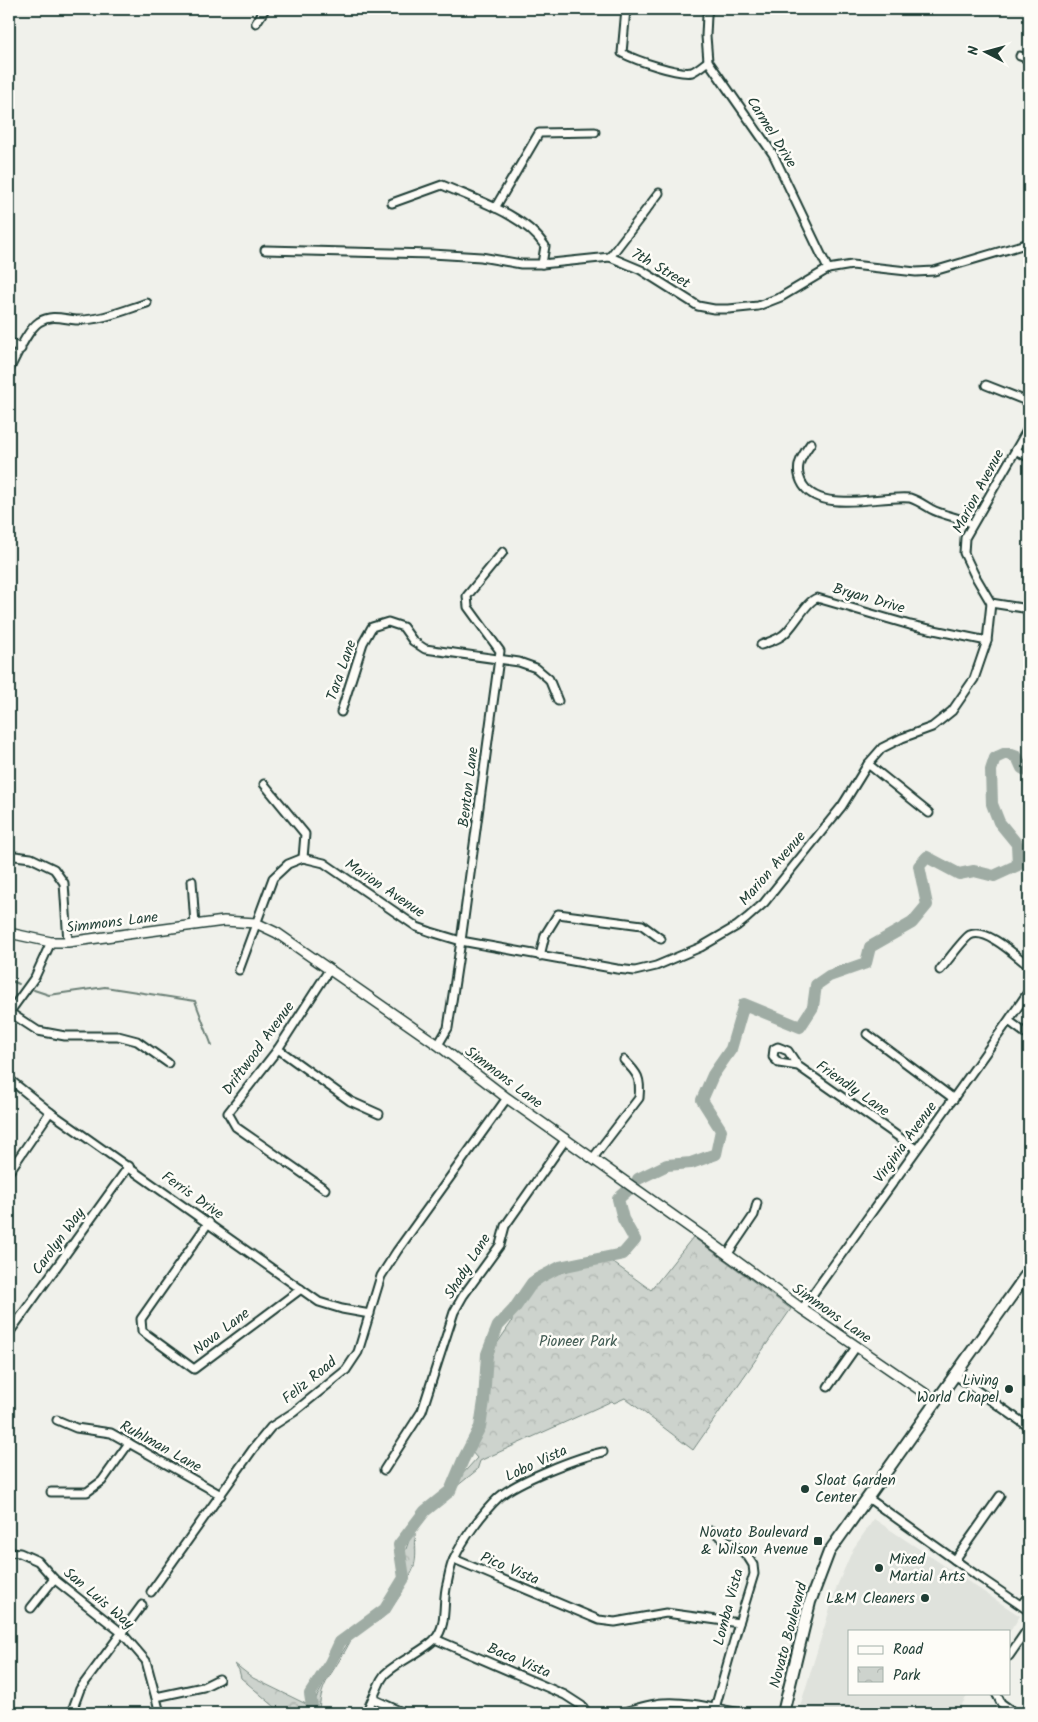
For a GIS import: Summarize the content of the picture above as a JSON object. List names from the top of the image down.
{
  "streets": {
    "main road": ["Novato Boulevard"],
    "street": [
      "Carmel Drive",
      "7th Street",
      "Marion Avenue",
      "Bryan Drive",
      "Tara Lane",
      "Benton Lane",
      "Simmons Lane",
      "Driftwood Avenue",
      "Friendly Lane",
      "Virginia Avenue",
      "Ferris Drive",
      "Carolyn Way",
      "Shady Lane",
      "Nova Lane",
      "Feliz Road",
      "Ruhlman Lane",
      "Lobo Vista",
      "Pico Vista",
      "San Luis Way",
      "Lomba Vista",
      "Baca Vista"
    ]
  },
  "crossings": [
    ["Carmel Drive", "7th Street"],
    ["Marion Avenue", "Bryan Drive"],
    ["Marion Avenue", "Benton Lane"],
    ["Tara Lane", "Benton Lane"],
    ["Benton Lane", "Simmons Lane"],
    ["Simmons Lane", "Driftwood Avenue"],
    ["Simmons Lane", "Virginia Avenue"],
    ["Simmons Lane", "Shady Lane"],
    ["Simmons Lane", "Feliz Road"],
    ["Simmons Lane", "Novato Boulevard"],
    ["Friendly Lane", "Virginia Avenue"],
    ["Ferris Drive", "Carolyn Way"],
    ["Ferris Drive", "Nova Lane"],
    ["Ferris Drive", "Feliz Road"],
    ["Feliz Road", "Ruhlman Lane"],
    ["Lobo Vista", "Pico Vista"],
    ["Pico Vista", "Lomba Vista"]
  ],
  "parks": ["Pioneer Park"],
  "places": {
    "other": [
      "Living World Chapel",
      "Sloat Garden Center",
      "Mixed Martial Arts",
      "L&M Cleaners"
    ],
    "transit": ["Novato Boulevard & Wilson Avenue"]
  },
  "legend": ["Road", "Park"],
  "north": "left"
}
